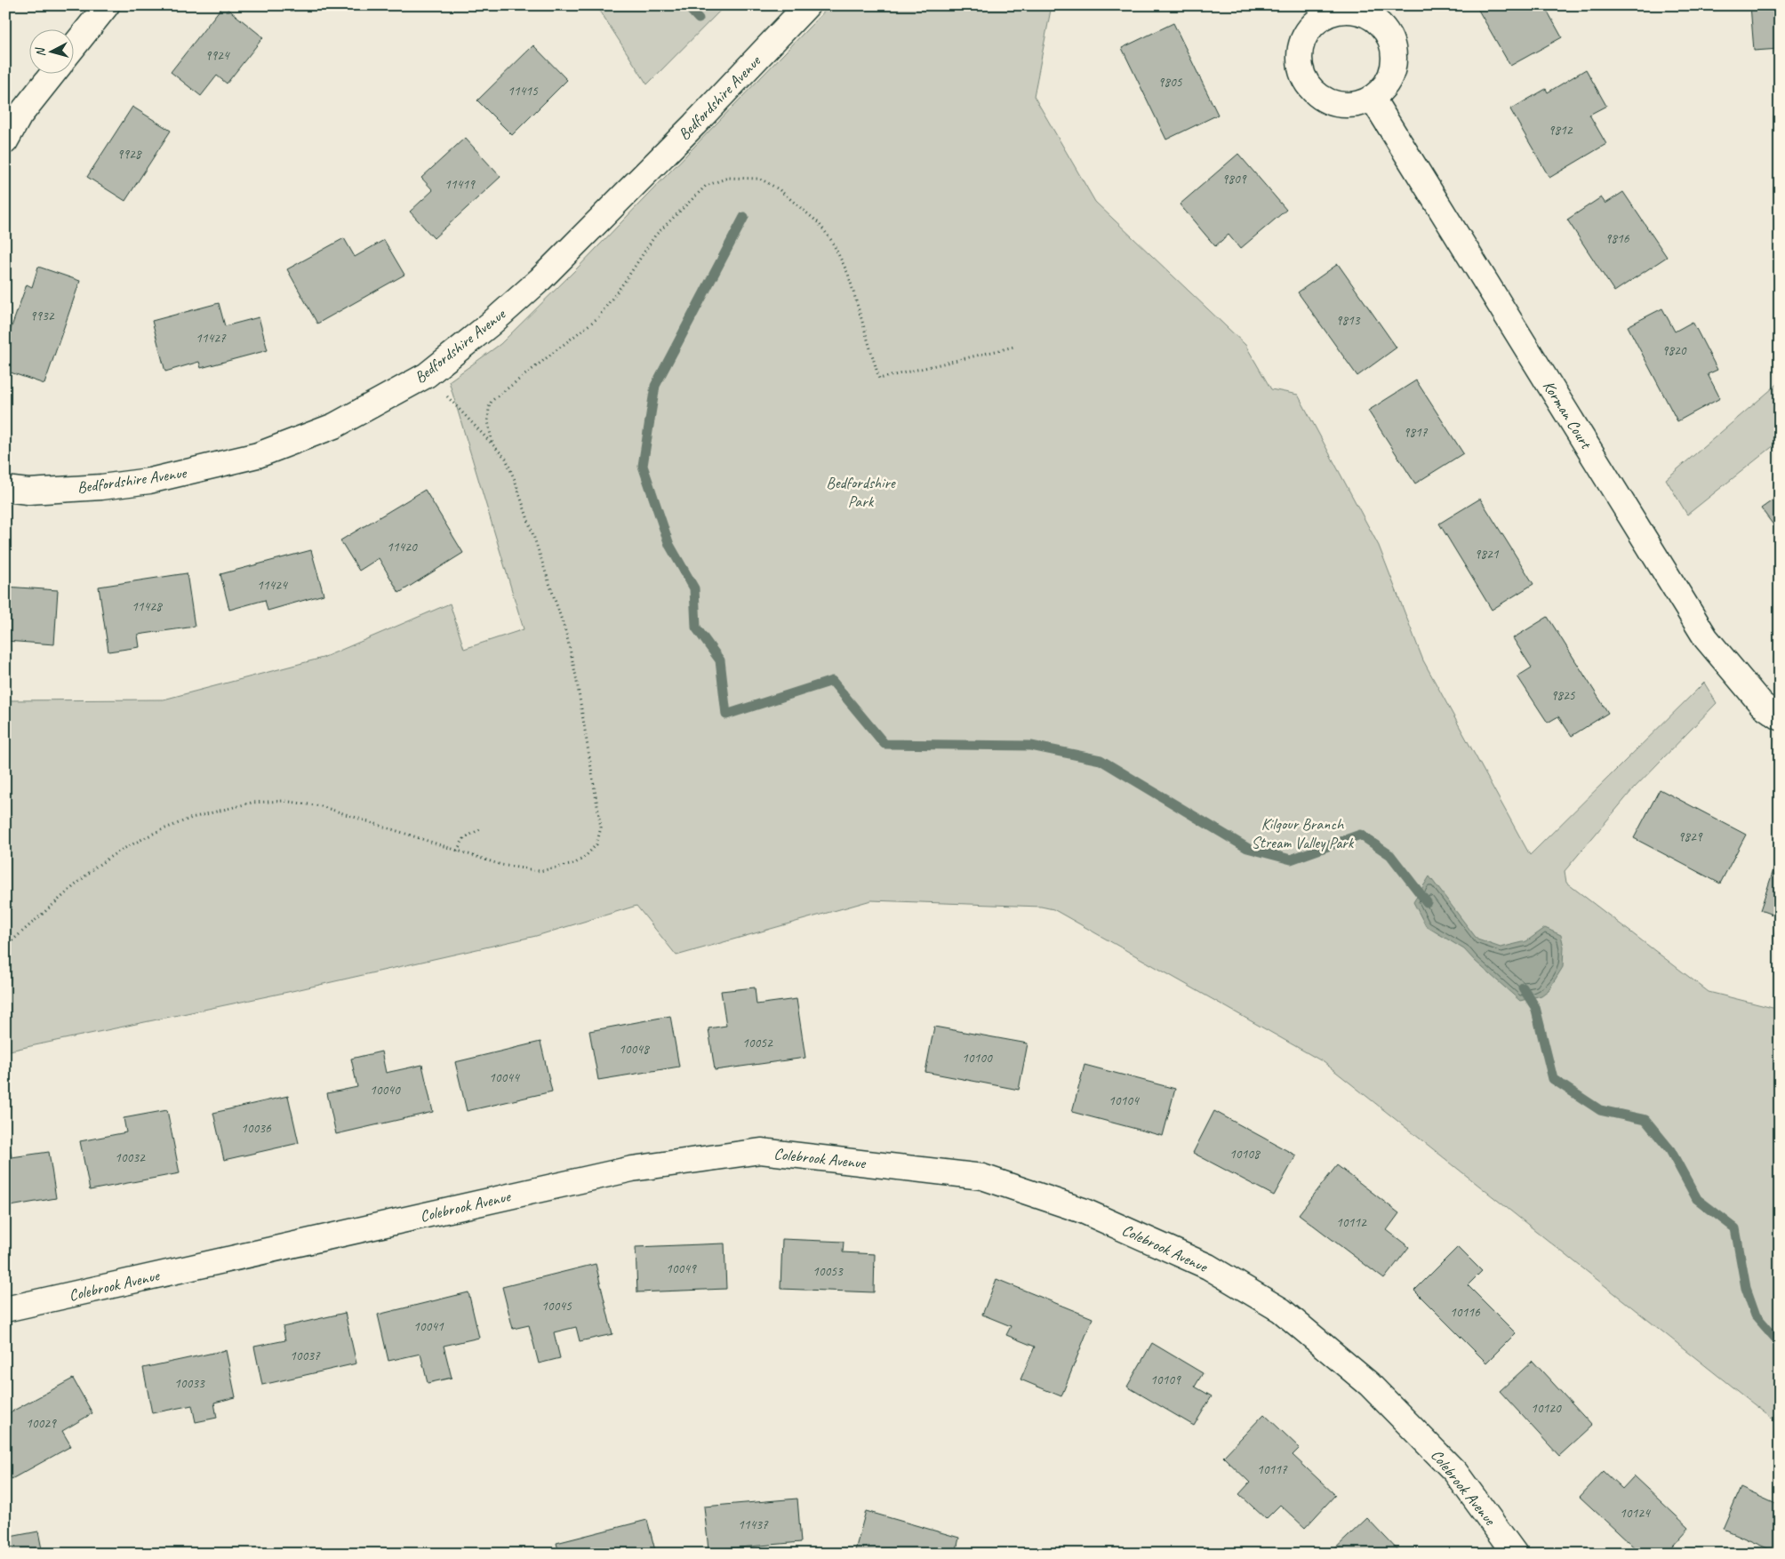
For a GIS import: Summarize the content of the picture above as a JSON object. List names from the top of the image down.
{
  "streets": {
    "street": ["Bedfordshire Avenue", "Korman Court", "Colebrook Avenue"]
  },
  "parks": ["Bedfordshire Park", "Kilgour Branch Stream Valley Park"],
  "house_numbers": [
    "9924",
    "9805",
    "11415",
    "9812",
    "9928",
    "9809",
    "11419",
    "9816",
    "9932",
    "9813",
    "11427",
    "9820",
    "9817",
    "11420",
    "9821",
    "11424",
    "11428",
    "9825",
    "9829",
    "10052",
    "10048",
    "10100",
    "10044",
    "10040",
    "10104",
    "10036",
    "10108",
    "10032",
    "10112",
    "10049",
    "10053",
    "10045",
    "10116",
    "10041",
    "10037",
    "10109",
    "10033",
    "10120",
    "10029",
    "10117",
    "10124",
    "11437"
  ],
  "north": "left"
}
